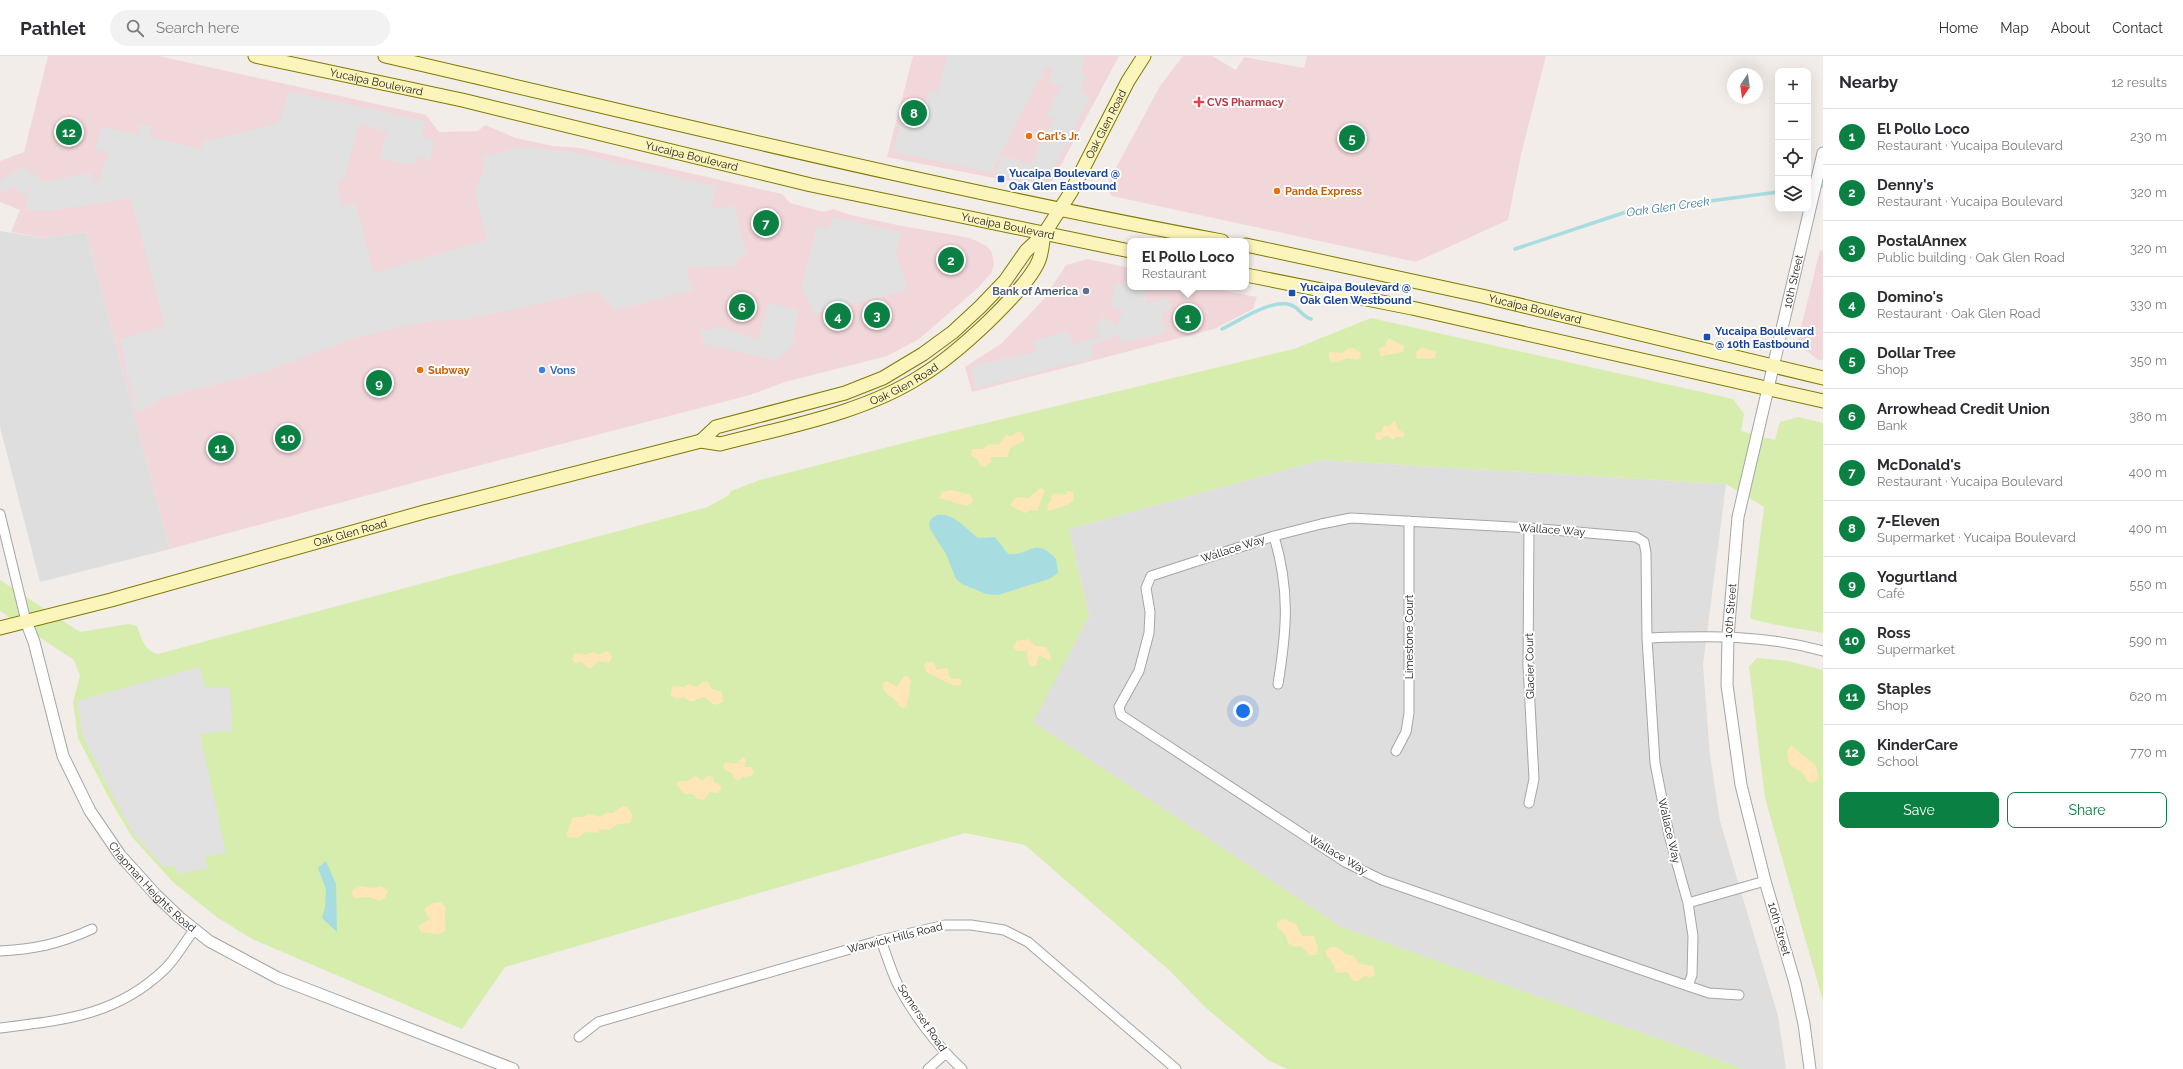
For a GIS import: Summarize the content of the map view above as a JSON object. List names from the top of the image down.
{
  "streets": {
    "main road": ["Yucaipa Boulevard", "Oak Glen Road"],
    "street": [
      "10th Street",
      "Wallace Way",
      "Limestone Court",
      "Glacier Court",
      "Chapman Heights Road",
      "Warwick Hills Road",
      "Somerset Road"
    ]
  },
  "crossings": [
    ["Yucaipa Boulevard", "Oak Glen Road"],
    ["Yucaipa Boulevard", "10th Street"],
    ["Oak Glen Road", "Chapman Heights Road"],
    ["Wallace Way", "Limestone Court"],
    ["Wallace Way", "Glacier Court"],
    ["Warwick Hills Road", "Somerset Road"]
  ],
  "water": ["Oak Glen Creek"],
  "places": {
    "health": ["CVS Pharmacy"],
    "other": [
      "Carl's Jr.",
      "Panda Express",
      "Bank of America",
      "Subway",
      "Vons"
    ],
    "transit": ["Yucaipa Boulevard @ Oak Glen Eastbound", "Yucaipa Boulevard @ Oak Glen Westbound", "Yucaipa Boulevard @ 10th Eastbound"]
  },
  "north": "bottom",
  "page": {
    "header": "Pathlet",
    "search": "Search here",
    "nav": [
      "Home",
      "Map",
      "About",
      "Contact"
    ],
    "heading": ["Nearby", "12 results"],
    "map_buttons": ["+", "−"],
    "pins": [
      "8",
      "12",
      "5",
      "7",
      "2",
      "6",
      "3",
      "4",
      "1",
      "9",
      "10",
      "11"
    ],
    "list": [
      {
        "mark": "1",
        "name": "El Pollo Loco",
        "note": "Restaurant · Yucaipa Boulevard",
        "value": "230 m"
      },
      {
        "mark": "2",
        "name": "Denny's",
        "note": "Restaurant · Yucaipa Boulevard",
        "value": "320 m"
      },
      {
        "mark": "3",
        "name": "PostalAnnex",
        "note": "Public building · Oak Glen Road",
        "value": "320 m"
      },
      {
        "mark": "4",
        "name": "Domino's",
        "note": "Restaurant · Oak Glen Road",
        "value": "330 m"
      },
      {
        "mark": "5",
        "name": "Dollar Tree",
        "note": "Shop",
        "value": "350 m"
      },
      {
        "mark": "6",
        "name": "Arrowhead Credit Union",
        "note": "Bank",
        "value": "380 m"
      },
      {
        "mark": "7",
        "name": "McDonald's",
        "note": "Restaurant · Yucaipa Boulevard",
        "value": "400 m"
      },
      {
        "mark": "8",
        "name": "7-Eleven",
        "note": "Supermarket · Yucaipa Boulevard",
        "value": "400 m"
      },
      {
        "mark": "9",
        "name": "Yogurtland",
        "note": "Café",
        "value": "550 m"
      },
      {
        "mark": "10",
        "name": "Ross",
        "note": "Supermarket",
        "value": "590 m"
      },
      {
        "mark": "11",
        "name": "Staples",
        "note": "Shop",
        "value": "620 m"
      },
      {
        "mark": "12",
        "name": "KinderCare",
        "note": "School",
        "value": "770 m"
      }
    ],
    "popup": ["El Pollo Loco", "Restaurant"],
    "buttons": ["Save", "Share"]
  }
}
